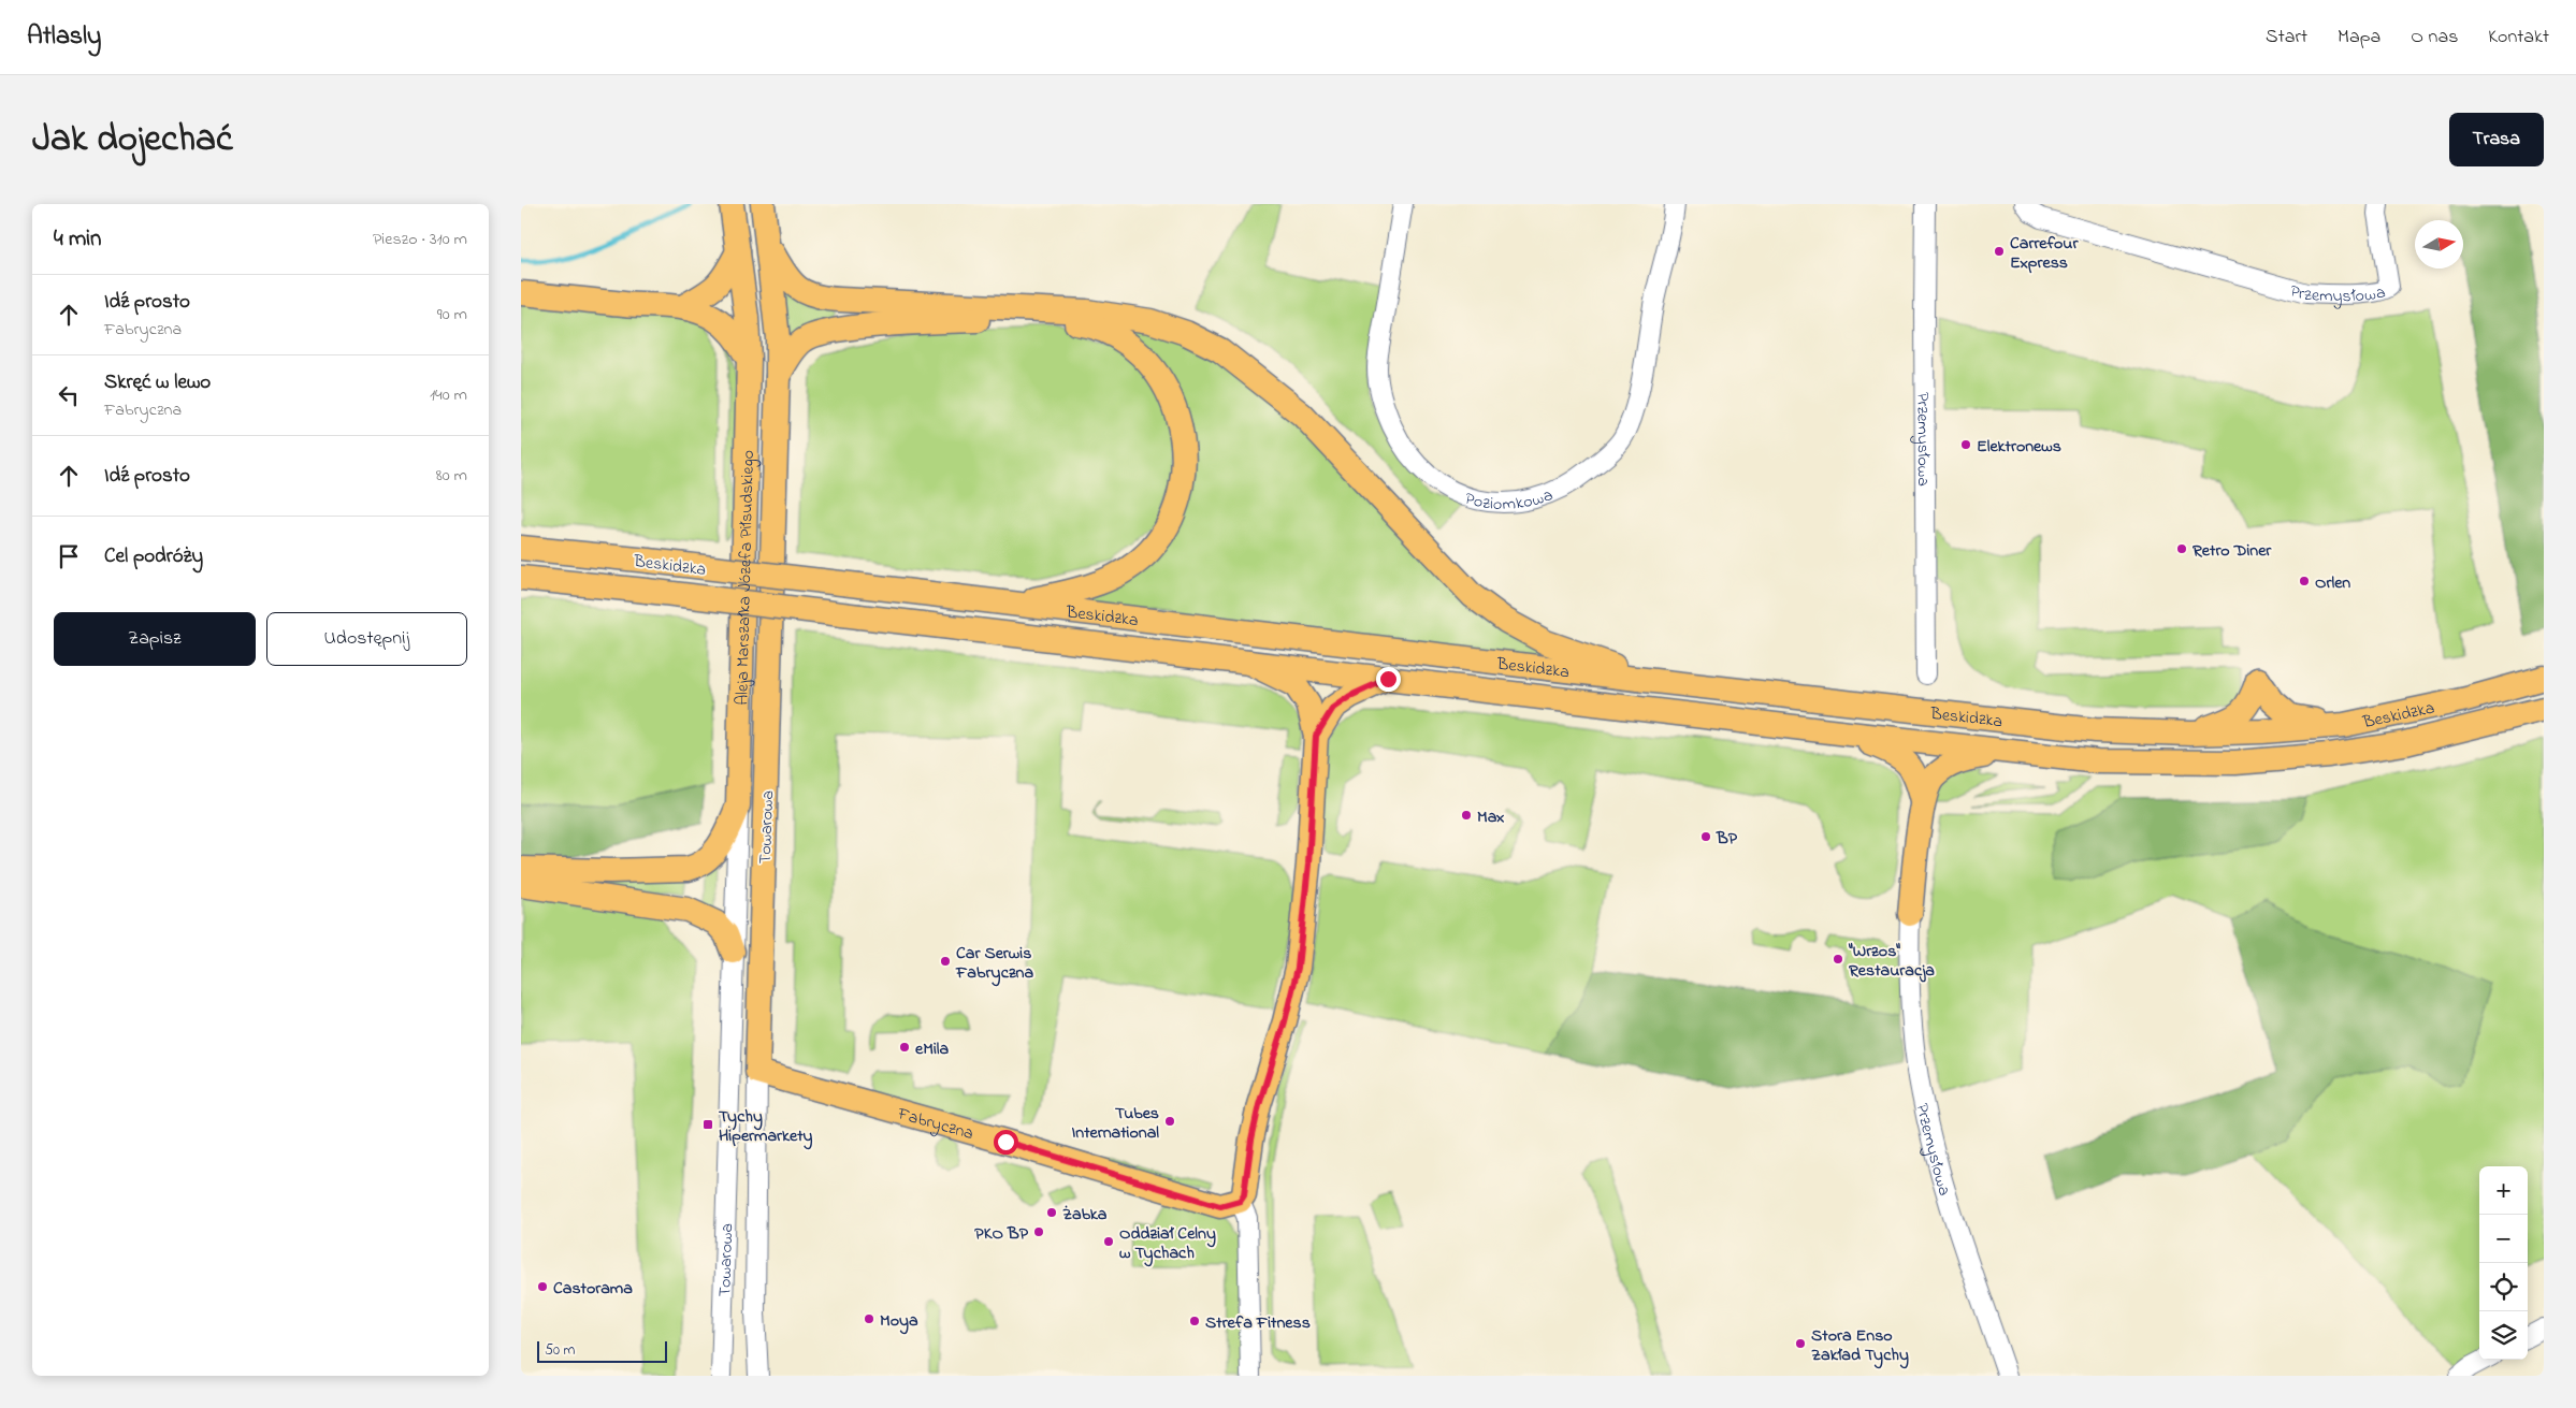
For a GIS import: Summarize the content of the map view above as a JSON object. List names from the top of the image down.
{
  "streets": {
    "main road": [
      "Beskidzka",
      "Aleja Marszałka Józefa Piłsudskiego",
      "Towarowa",
      "Fabryczna"
    ],
    "street": ["Przemysłowa", "Poziomkowa"]
  },
  "crossings": [
    ["Aleja Marszałka Józefa Piłsudskiego", "Towarowa"],
    ["Towarowa", "Fabryczna"]
  ],
  "places": {
    "other": [
      "Carrefour Express",
      "Elektronews",
      "Retro Diner",
      "Orlen",
      "Max",
      "BP",
      "\"Wrzos\" Restauracja",
      "Car Serwis Fabryczna",
      "eMila",
      "Tubes International",
      "Żabka",
      "PKO BP",
      "Oddział Celny w Tychach",
      "Castorama",
      "Moya",
      "Strefa Fitness",
      "Stora Enso Zakład Tychy"
    ],
    "transit": ["Tychy Hipermarkety"]
  },
  "scale_bar": "50 m",
  "north": "right",
  "page": {
    "header": "Atlasly",
    "nav": [
      "Start",
      "Mapa",
      "O nas",
      "Kontakt"
    ],
    "title": "Jak dojechać",
    "buttons": [
      "Trasa",
      ["Zapisz", "Udostępnij"]
    ],
    "heading": ["4 min", "Pieszo · 310 m"],
    "list": [
      ["Idź prosto", "Fabryczna", "90 m"],
      ["Skręć w lewo", "Fabryczna", "140 m"],
      ["Idź prosto", "80 m"],
      "Cel podróży"
    ],
    "map_buttons": ["+", "−"],
    "scale": "50 m"
  }
}
